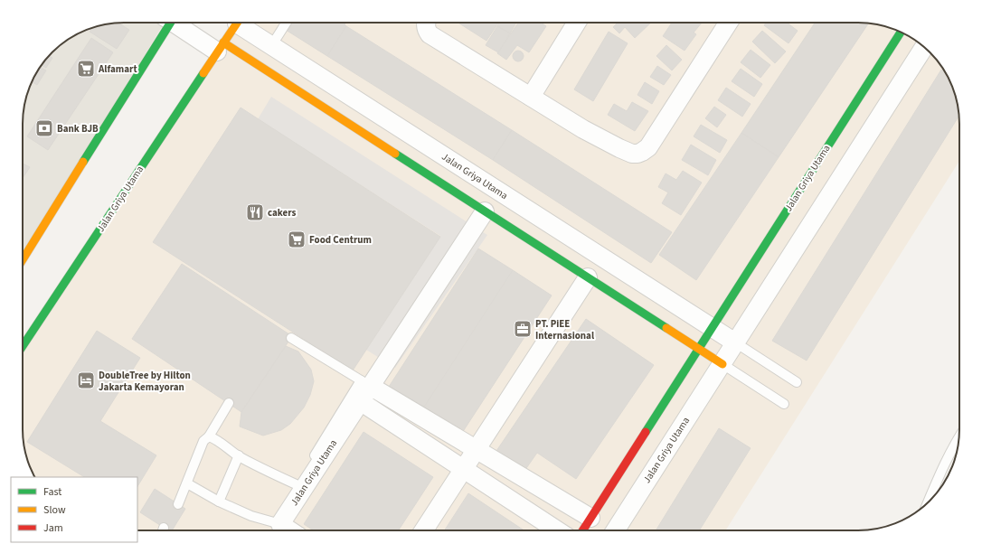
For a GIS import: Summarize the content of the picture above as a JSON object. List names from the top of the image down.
{
  "streets": {
    "street": ["Jalan Griya Utama"]
  },
  "places": {
    "supermarket": ["Alfamart", "Food Centrum"],
    "bank": ["Bank BJB"],
    "restaurant": ["cakers"],
    "office": ["PT. PiEE Internasional"],
    "hotel": ["DoubleTree by Hilton Jakarta Kemayoran"]
  },
  "legend": ["Fast", "Slow", "Jam"]
}
